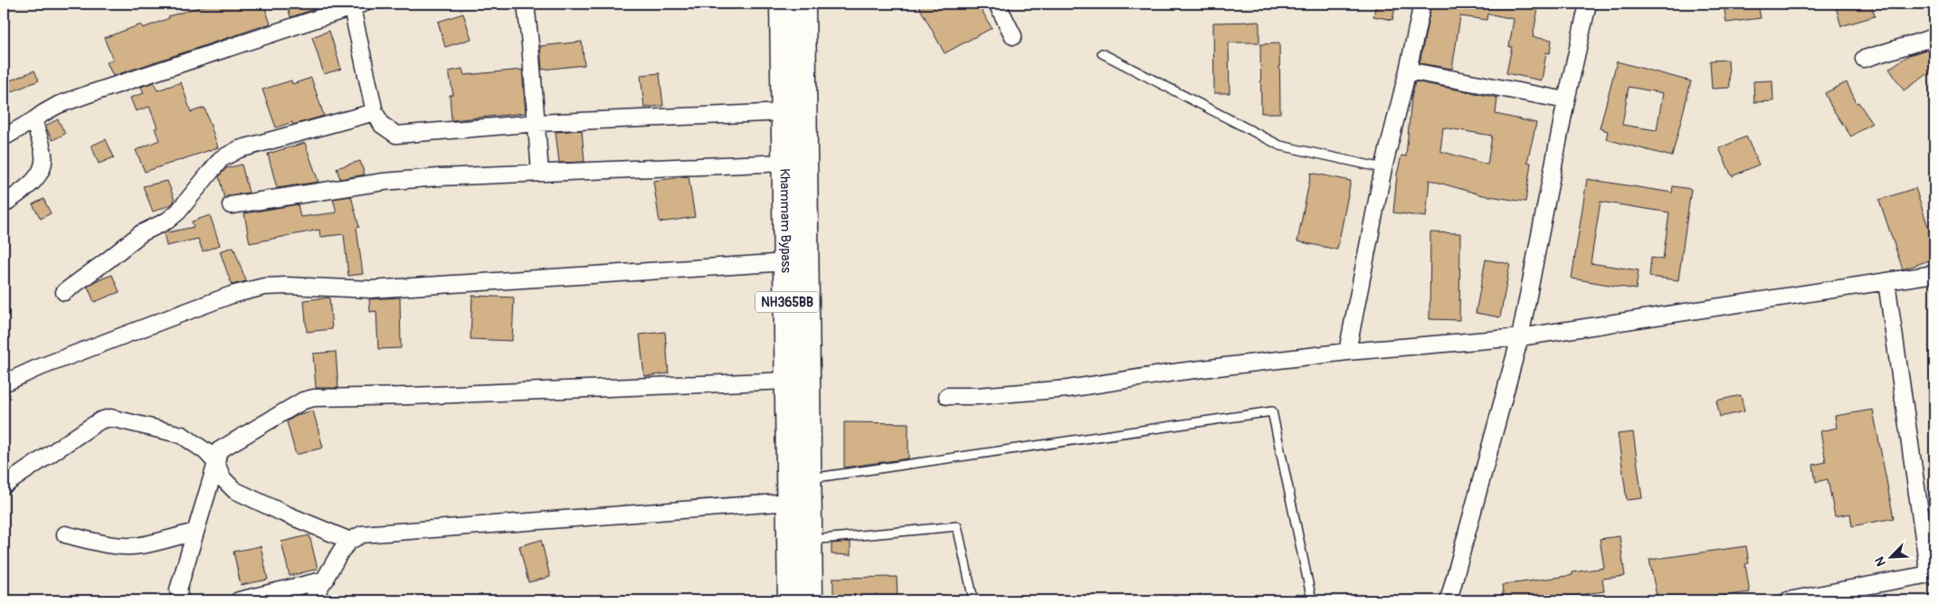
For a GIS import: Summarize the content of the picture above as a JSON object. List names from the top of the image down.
{
  "streets": {
    "highway": ["Khammam Bypass", "NH365BB"]
  },
  "north": "bottom left"
}
